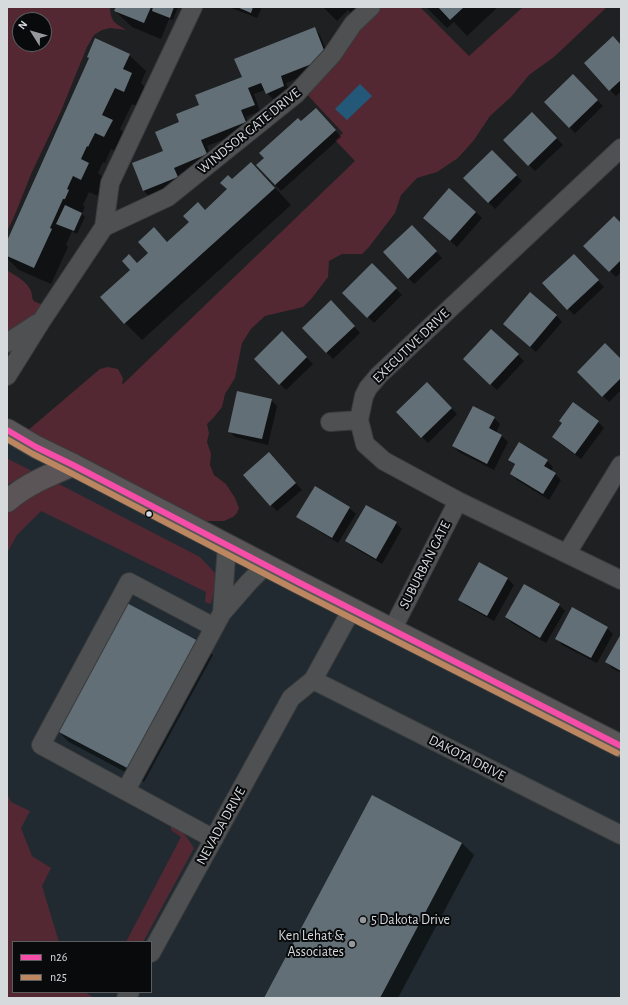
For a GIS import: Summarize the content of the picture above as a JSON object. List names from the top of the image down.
{
  "streets": {
    "street": [
      "WINDSOR GATE DRIVE",
      "EXECUTIVE DRIVE",
      "SUBURBAN GATE",
      "DAKOTA DRIVE",
      "NEVADA DRIVE"
    ]
  },
  "crossings": [
    ["EXECUTIVE DRIVE", "SUBURBAN GATE"],
    ["DAKOTA DRIVE", "NEVADA DRIVE"]
  ],
  "places": ["5 Dakota Drive", "Ken Lehat & Associates"],
  "lines": ["transit line n26", "transit line n25"],
  "legend": ["n26", "n25"],
  "north": "top left"
}
